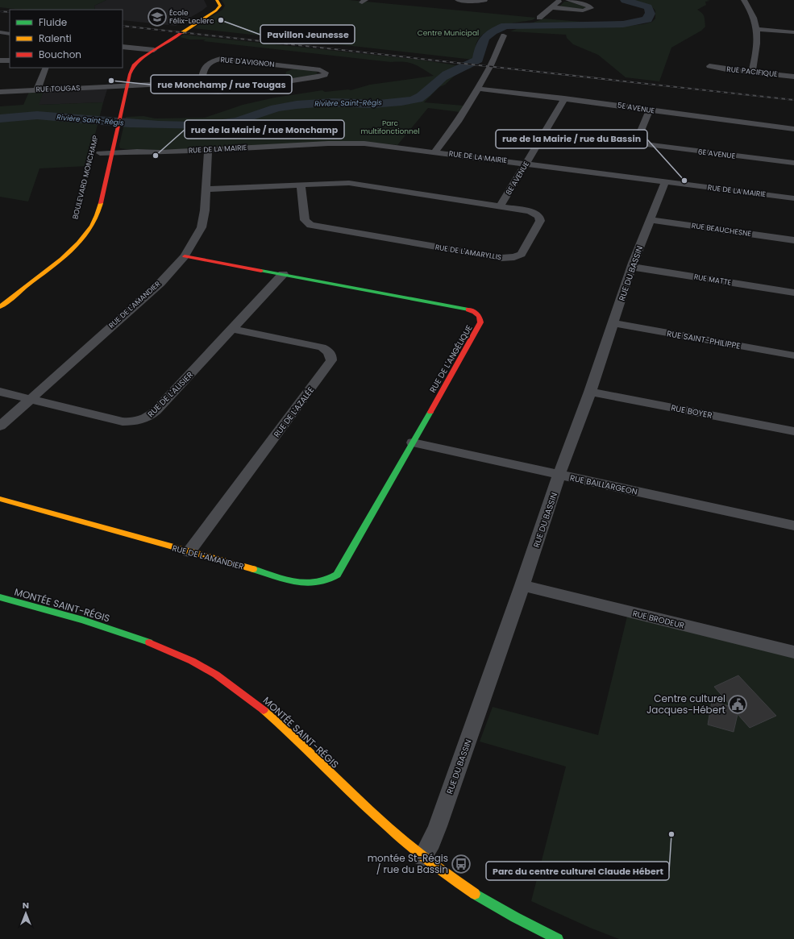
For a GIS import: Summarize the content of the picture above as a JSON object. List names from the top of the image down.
{
  "streets": {
    "street": [
      "RUE D'AVIGNON",
      "RUE PACIFIQUE",
      "RUE TOUGAS",
      "5E AVENUE",
      "RUE DE LA MAIRIE",
      "6E AVENUE",
      "BOULEVARD MONCHAMP",
      "8E AVENUE",
      "RUE BEAUCHESNE",
      "RUE DE L'AMARYLLIS",
      "RUE DU BASSIN",
      "RUE MATTE",
      "RUE DE L'AMANDIER",
      "RUE SAINT-PHILIPPE",
      "RUE DE L'ANGÉLIQUE",
      "RUE DE L'ALISIER",
      "RUE BOYER",
      "RUE DE L'AZALÉE",
      "RUE BAILLARGEON",
      "MONTÉE SAINT-RÉGIS",
      "RUE BRODEUR"
    ]
  },
  "crossings": [
    ["5E AVENUE", "6E AVENUE"],
    ["5E AVENUE", "8E AVENUE"],
    ["RUE DE LA MAIRIE", "BOULEVARD MONCHAMP"],
    ["RUE DE LA MAIRIE", "8E AVENUE"],
    ["RUE DE LA MAIRIE", "RUE DU BASSIN"],
    ["RUE DE LA MAIRIE", "RUE DE L'AMANDIER"],
    ["8E AVENUE", "RUE DE L'AMARYLLIS"],
    ["RUE BEAUCHESNE", "RUE DU BASSIN"],
    ["RUE DE L'AMARYLLIS", "RUE DE L'AMANDIER"],
    ["RUE DU BASSIN", "RUE MATTE"],
    ["RUE DU BASSIN", "RUE SAINT-PHILIPPE"],
    ["RUE DU BASSIN", "RUE BOYER"],
    ["RUE DU BASSIN", "RUE BAILLARGEON"],
    ["RUE DU BASSIN", "MONTÉE SAINT-RÉGIS"],
    ["RUE DU BASSIN", "RUE BRODEUR"],
    ["RUE DE L'AMANDIER", "RUE DE L'ANGÉLIQUE"],
    ["RUE DE L'AMANDIER", "RUE DE L'ALISIER"],
    ["RUE DE L'AMANDIER", "RUE DE L'AZALÉE"],
    ["RUE DE L'ANGÉLIQUE", "RUE DE L'ALISIER"],
    ["RUE DE L'ANGÉLIQUE", "RUE BAILLARGEON"],
    ["RUE DE L'ALISIER", "RUE DE L'AZALÉE"]
  ],
  "water": ["Rivière Saint-Régis"],
  "parks": ["Centre Municipal", "Parc multifonctionnel"],
  "places": {
    "school or university": ["École Félix-Leclerc"],
    "other": [
      "Pavillon Jeunesse",
      "rue Monchamp / rue Tougas",
      "rue de la Mairie / rue Monchamp",
      "rue de la Mairie / rue du Bassin",
      "Parc du centre culturel Claude Hébert"
    ],
    "public building": ["Centre culturel Jacques-Hébert"],
    "bus stop": ["montée St-Régis / rue du Bassin"]
  },
  "legend": ["Fluide", "Ralenti", "Bouchon"],
  "north": "top"
}
